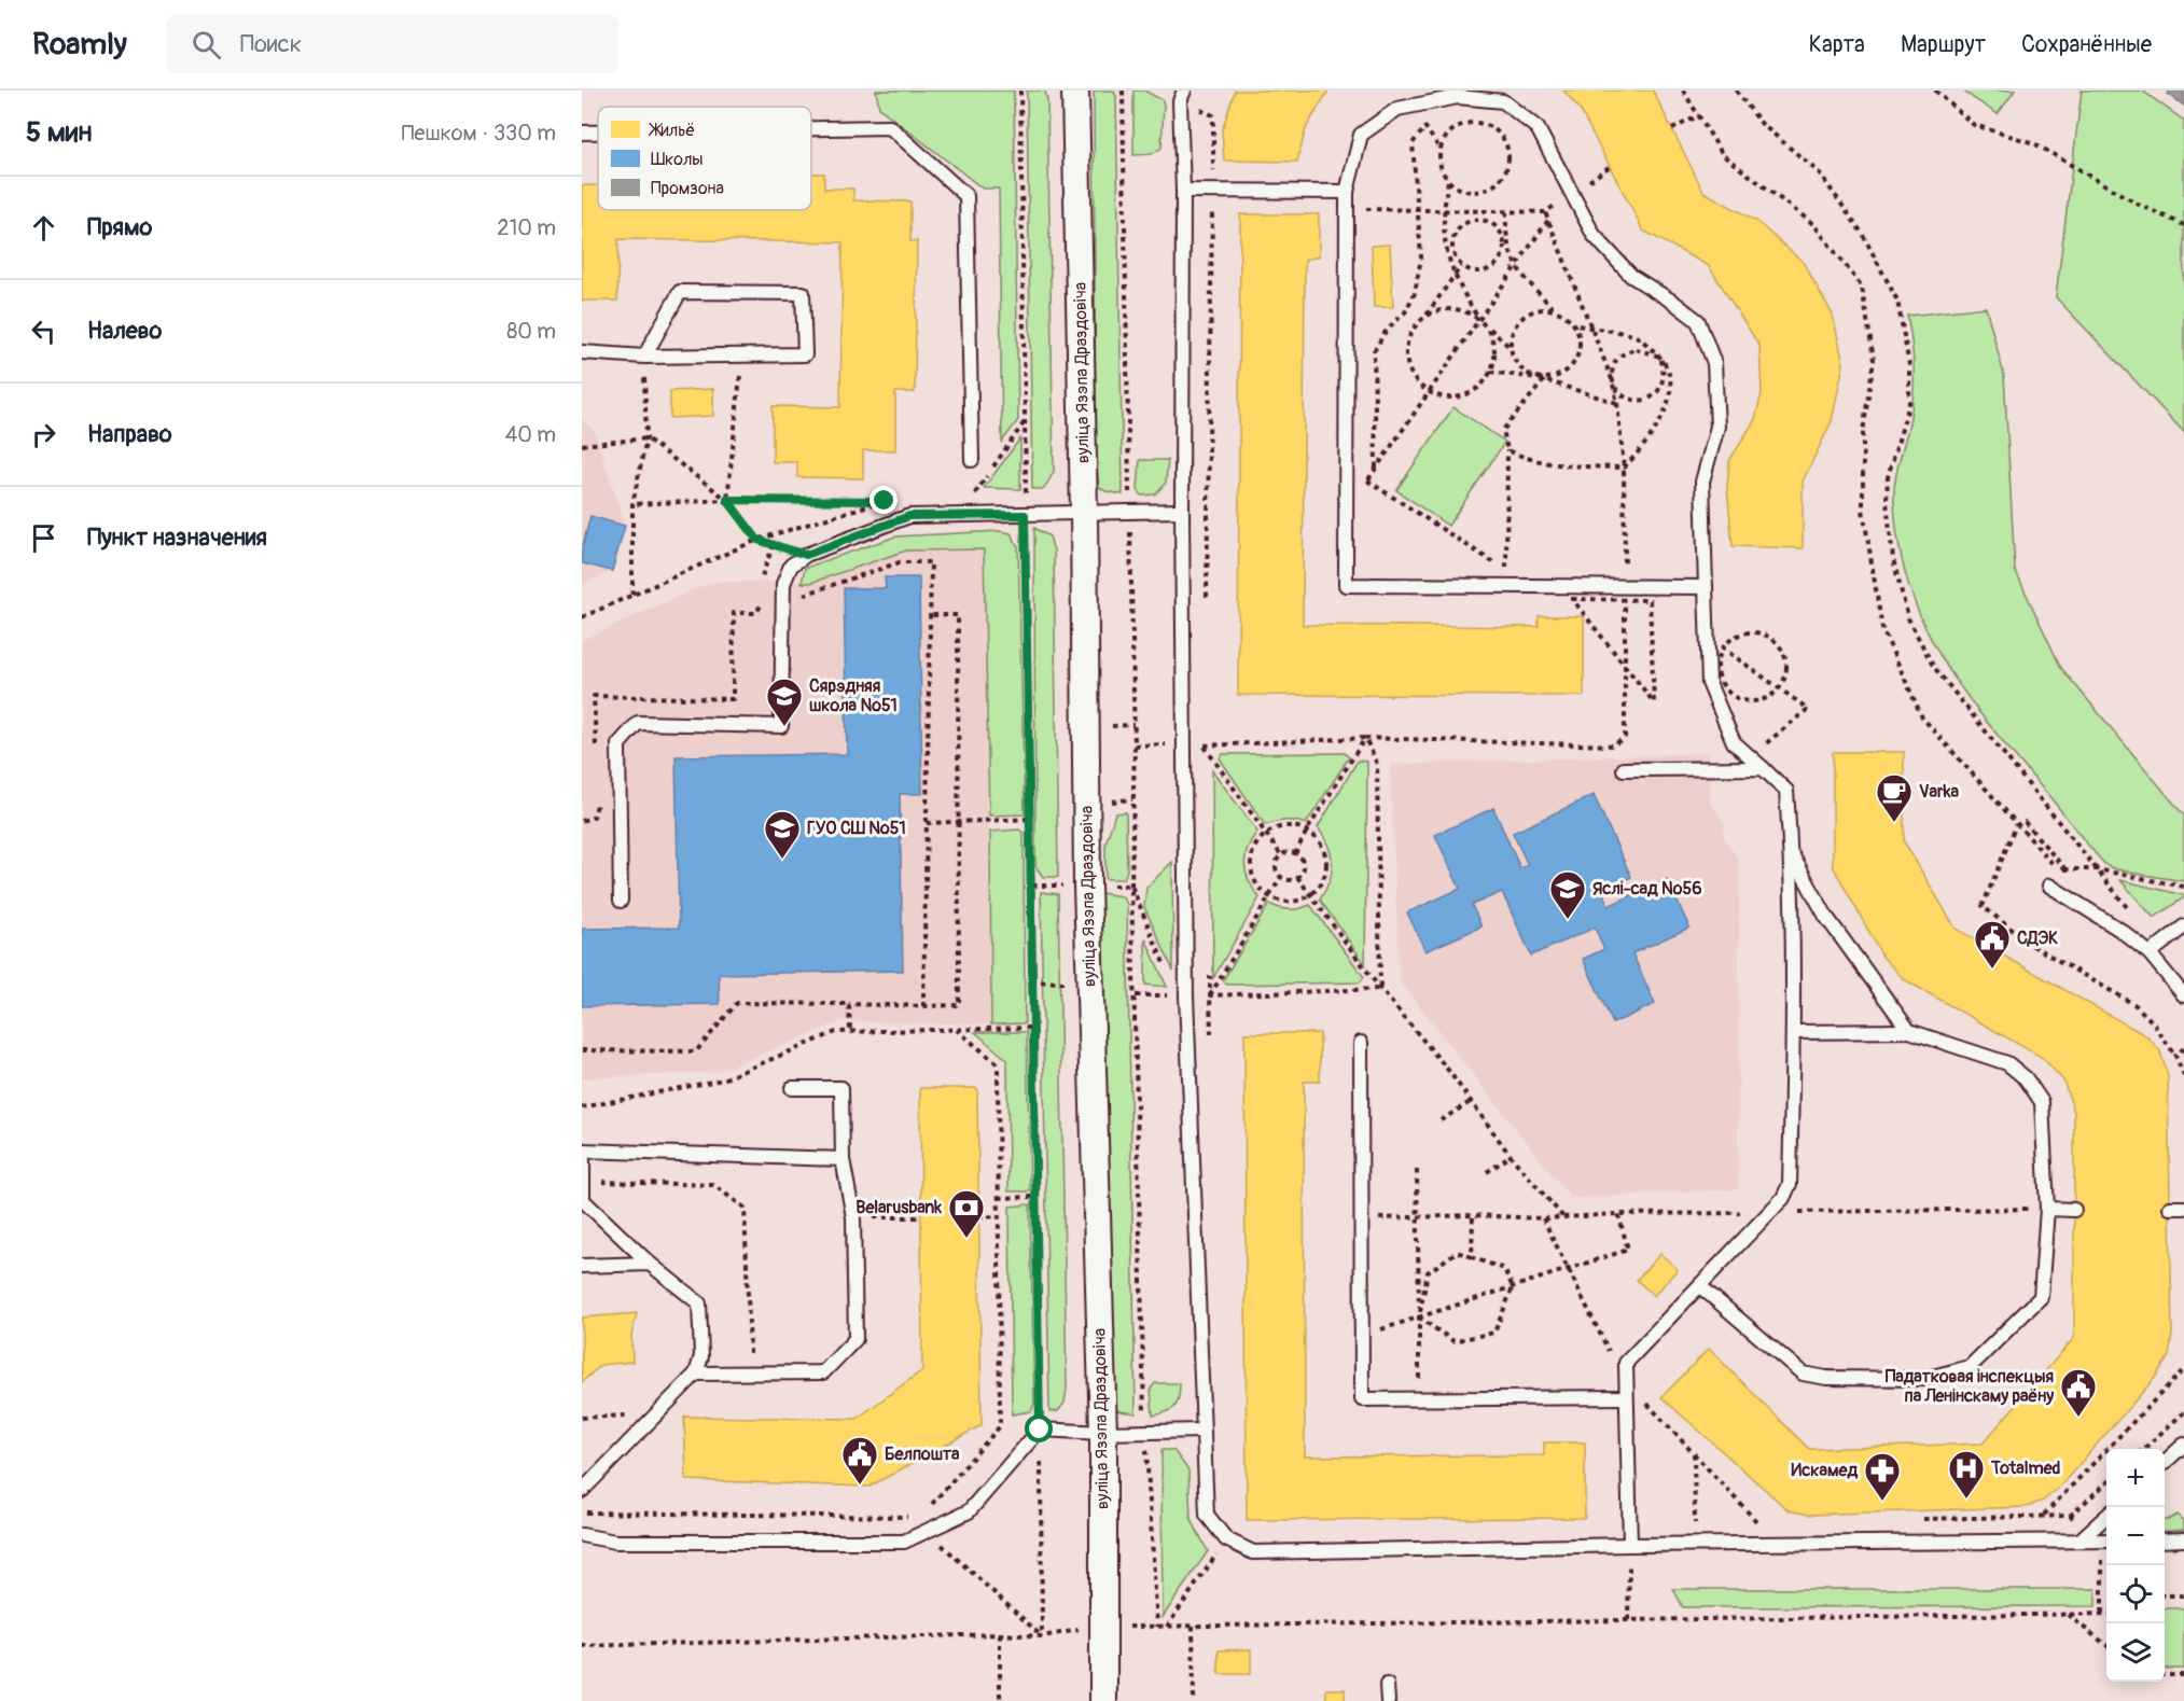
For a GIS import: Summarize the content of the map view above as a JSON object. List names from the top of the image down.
{
  "streets": {
    "street": ["вуліца Язэпа Драздовіча"]
  },
  "places": {
    "school or university": ["Сярэдняя школа №51", "ГУО СШ №51", "Яслі-сад №56"],
    "cafe": ["Varka"],
    "public building": ["СДЭК", "Падатковая інспекцыя па Ленінскаму раёну", "Белпошта"],
    "bank": ["Belarusbank"],
    "hospital": ["Totalmed"],
    "pharmacy": ["Искамед"]
  },
  "legend": ["Жильё", "Школы", "Промзона"],
  "page": {
    "header": "Roamly",
    "search": "Поиск",
    "nav": ["Карта", "Маршрут", "Сохранённые"],
    "heading": ["5 мин", "Пешком · 330 m"],
    "list": [
      ["Прямо", "210 m"],
      ["Налево", "80 m"],
      ["Направо", "40 m"],
      "Пункт назначения"
    ],
    "map_buttons": ["+", "−"]
  }
}
